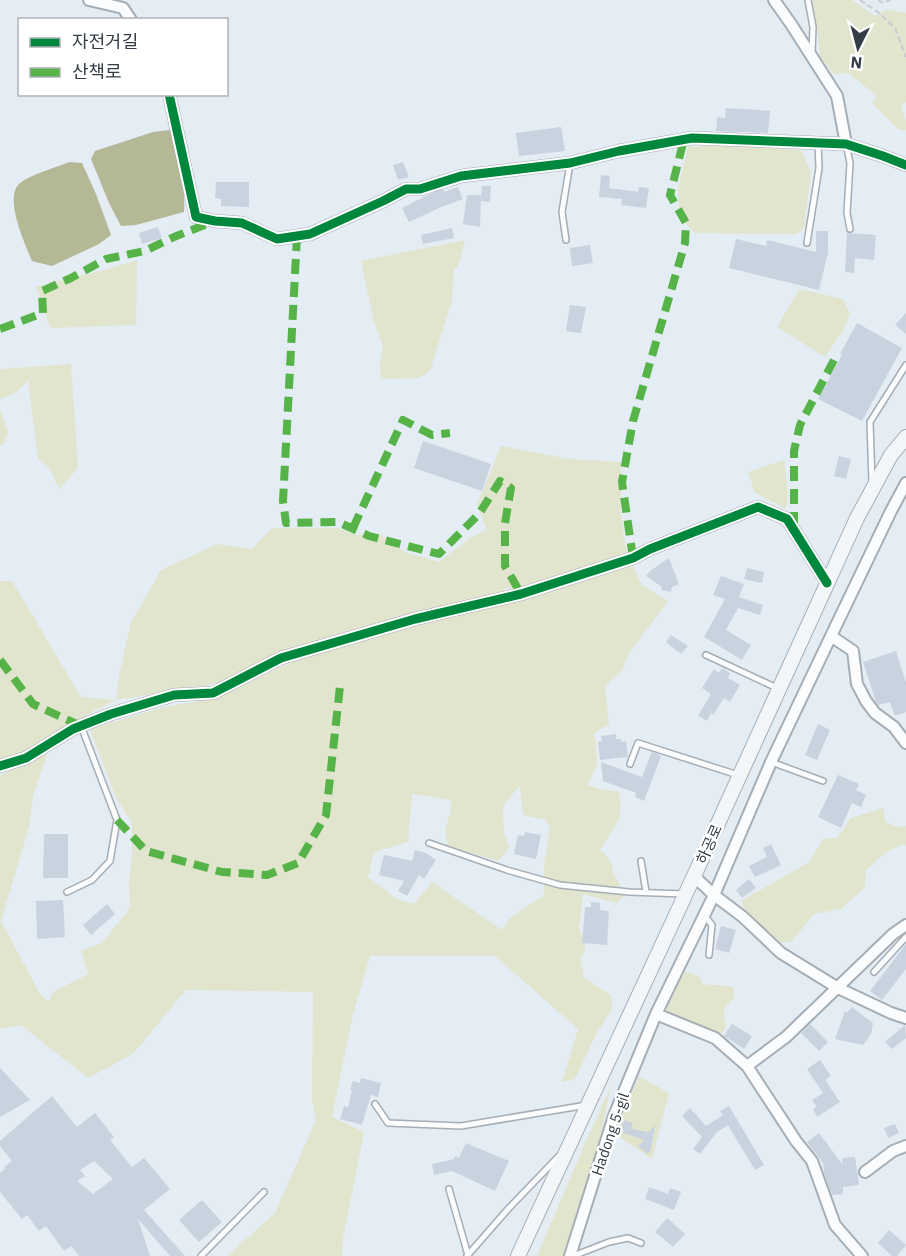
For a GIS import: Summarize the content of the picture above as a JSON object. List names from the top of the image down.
{
  "streets": {
    "main road": ["하공로"],
    "street": ["Hadong 5-gil"]
  },
  "legend": ["자전거길", "산책로"],
  "north": "bottom"
}
